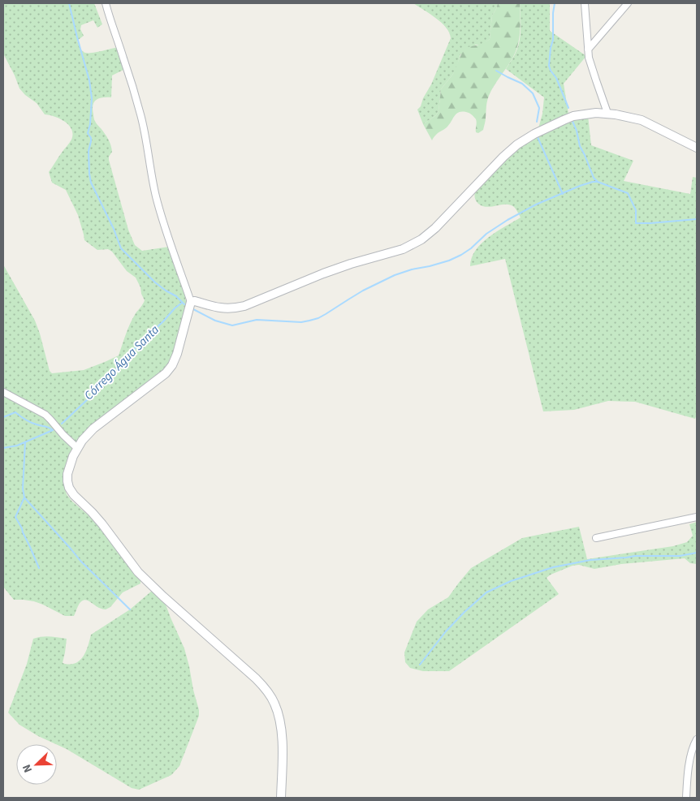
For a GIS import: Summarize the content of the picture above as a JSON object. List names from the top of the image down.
{
  "water": ["Córrego Água Santa"],
  "north": "bottom left"
}
